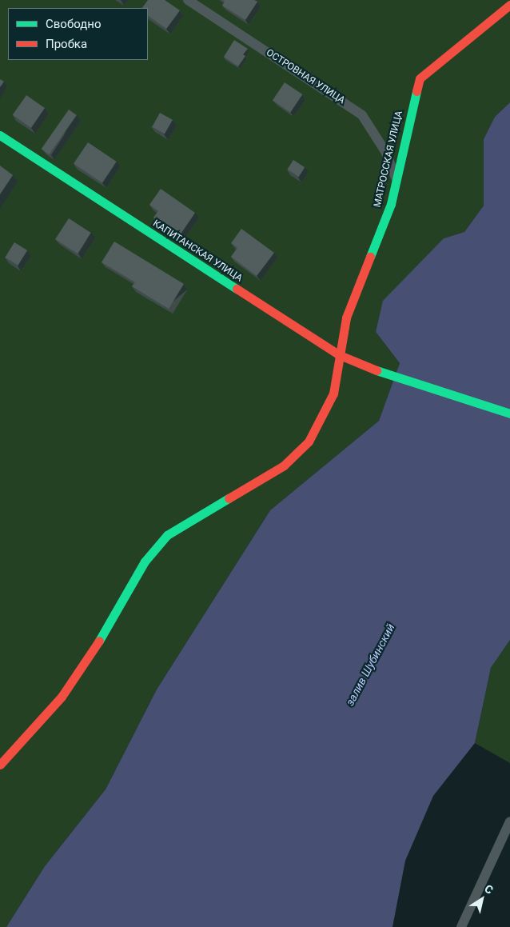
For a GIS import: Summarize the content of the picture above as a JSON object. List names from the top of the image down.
{
  "streets": {
    "street": ["ОСТРОВНАЯ УЛИЦА", "МАТРОССКАЯ УЛИЦА", "КАПИТАНСКАЯ УЛИЦА"]
  },
  "crossings": [
    ["ОСТРОВНАЯ УЛИЦА", "МАТРОССКАЯ УЛИЦА"],
    ["МАТРОССКАЯ УЛИЦА", "КАПИТАНСКАЯ УЛИЦА"]
  ],
  "water": ["залив Шубинский"],
  "legend": ["Свободно", "Пробка"],
  "north": "top right"
}
